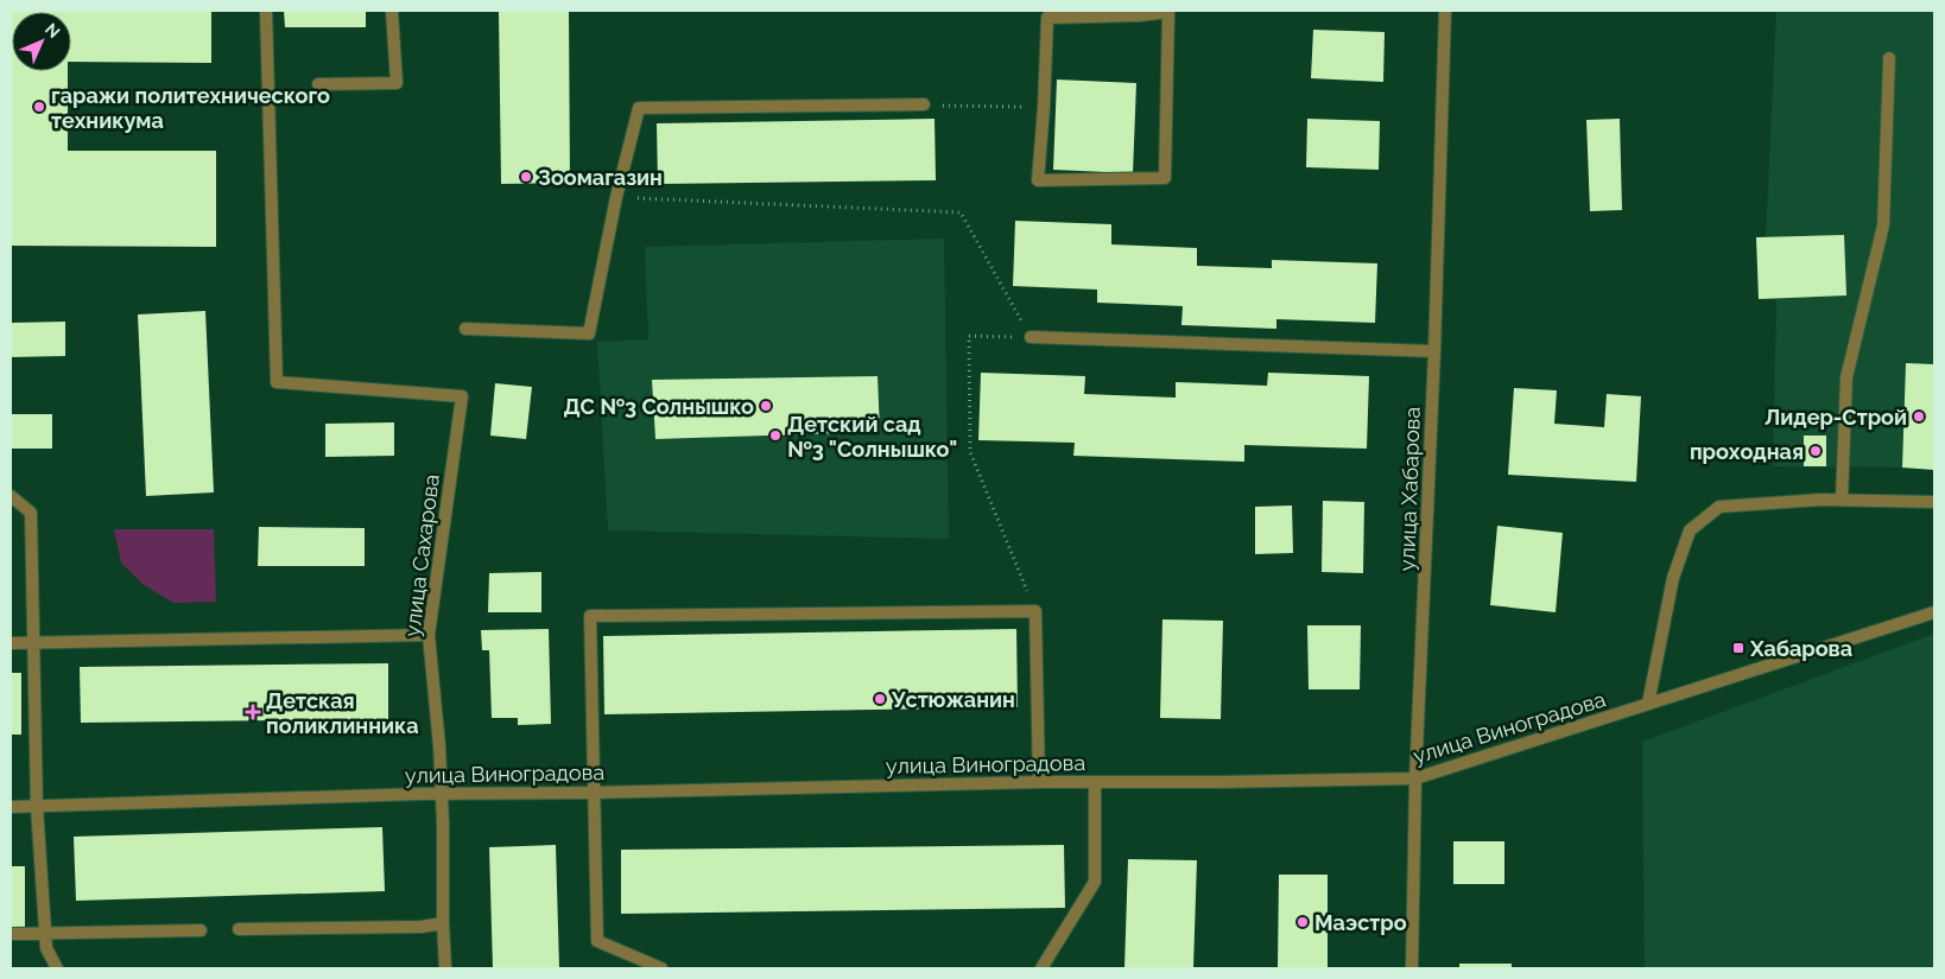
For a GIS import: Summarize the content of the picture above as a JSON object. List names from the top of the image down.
{
  "streets": {
    "street": ["улица Хабарова", "улица Сахарова", "улица Виноградова"]
  },
  "crossings": [
    ["улица Хабарова", "улица Виноградова"],
    ["улица Сахарова", "улица Виноградова"]
  ],
  "places": {
    "other": [
      "гаражи политехнического техникума",
      "Зоомагазин",
      "ДС №3 Солнышко",
      "Лидер-Строй",
      "Детский сад №3 \"Солнышко\"",
      "проходная",
      "Устюжанин",
      "Маэстро"
    ],
    "transit": ["Хабарова"],
    "health": ["Детская поликлинника"]
  },
  "north": "top right"
}
